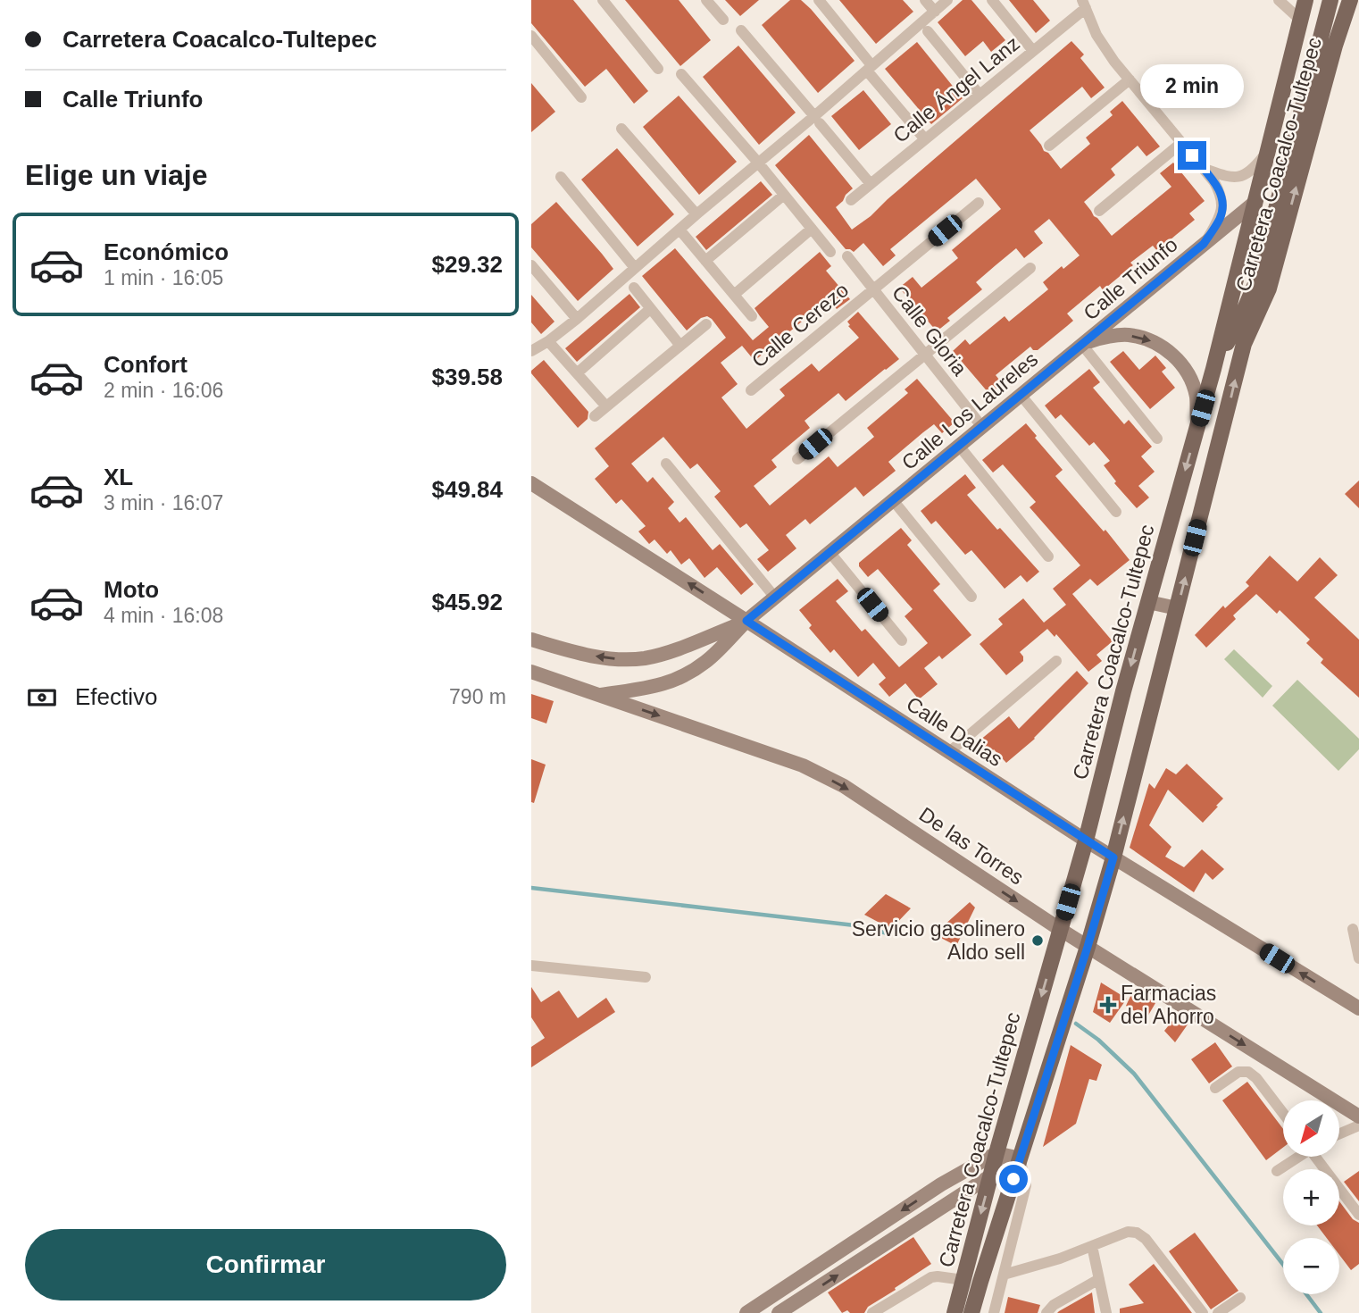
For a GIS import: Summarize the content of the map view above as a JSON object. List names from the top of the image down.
{
  "streets": {
    "main road": [
      "Carretera Coacalco-Tultepec",
      "Calle Triunfo",
      "Calle Los Laureles",
      "Calle Dalias",
      "De las Torres"
    ],
    "street": ["Calle Ángel Lanz", "Calle Cerezo", "Calle Gloria"]
  },
  "crossings": [
    ["Calle Ángel Lanz", "Calle Triunfo"],
    ["Carretera Coacalco-Tultepec", "Calle Triunfo"],
    ["Carretera Coacalco-Tultepec", "Calle Los Laureles"],
    ["Carretera Coacalco-Tultepec", "Calle Dalias"],
    ["Carretera Coacalco-Tultepec", "De las Torres"],
    ["Calle Triunfo", "Calle Los Laureles"],
    ["Calle Cerezo", "Calle Gloria"],
    ["Calle Gloria", "Calle Los Laureles"],
    ["Calle Los Laureles", "Calle Dalias"]
  ],
  "one_way": ["Calle Dalias", "De las Torres"],
  "places": {
    "other": ["Servicio gasolinero Aldo sell"],
    "health": ["Farmacias del Ahorro"]
  },
  "north": "bottom left",
  "page": {
    "banner": ["Carretera Coacalco-Tultepec", "Calle Triunfo"],
    "bubble": "2 min",
    "heading": "Elige un viaje",
    "list": [
      {
        "name": "Económico",
        "note": "1 min · 16:05",
        "value": "$29.32"
      },
      {
        "name": "Confort",
        "note": "2 min · 16:06",
        "value": "$39.58"
      },
      {
        "name": "XL",
        "note": "3 min · 16:07",
        "value": "$49.84"
      },
      {
        "name": "Moto",
        "note": "4 min · 16:08",
        "value": "$45.92"
      }
    ],
    "pay": ["Efectivo", "790 m"],
    "map_buttons": ["+", "−"],
    "buttons": "Confirmar"
  }
}
